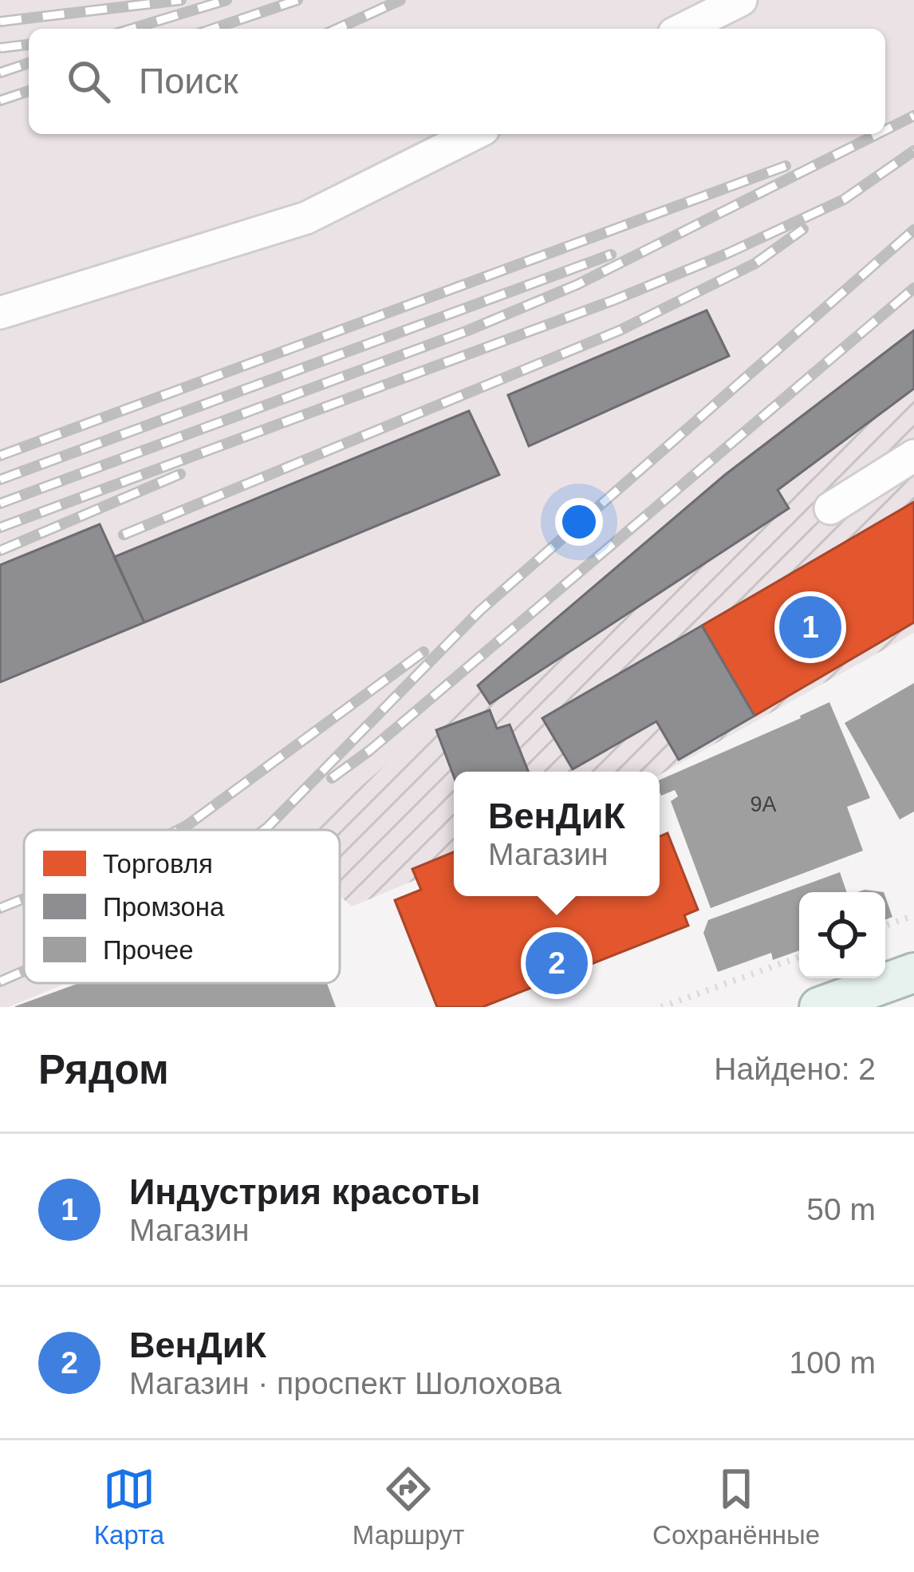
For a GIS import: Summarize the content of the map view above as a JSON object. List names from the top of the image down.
{
  "house_numbers": ["9А"],
  "legend": ["Торговля", "Промзона", "Прочее"],
  "page": {
    "search": "Поиск",
    "pins": ["1", "2"],
    "popup": ["ВенДиК", "Магазин"],
    "heading": ["Рядом", "Найдено: 2"],
    "list": [
      {
        "mark": "1",
        "name": "Индустрия красоты",
        "note": "Магазин",
        "value": "50 m"
      },
      {
        "mark": "2",
        "name": "ВенДиК",
        "note": "Магазин · проспект Шолохова",
        "value": "100 m"
      }
    ],
    "nav": ["Карта", "Маршрут", "Сохранённые"]
  }
}
